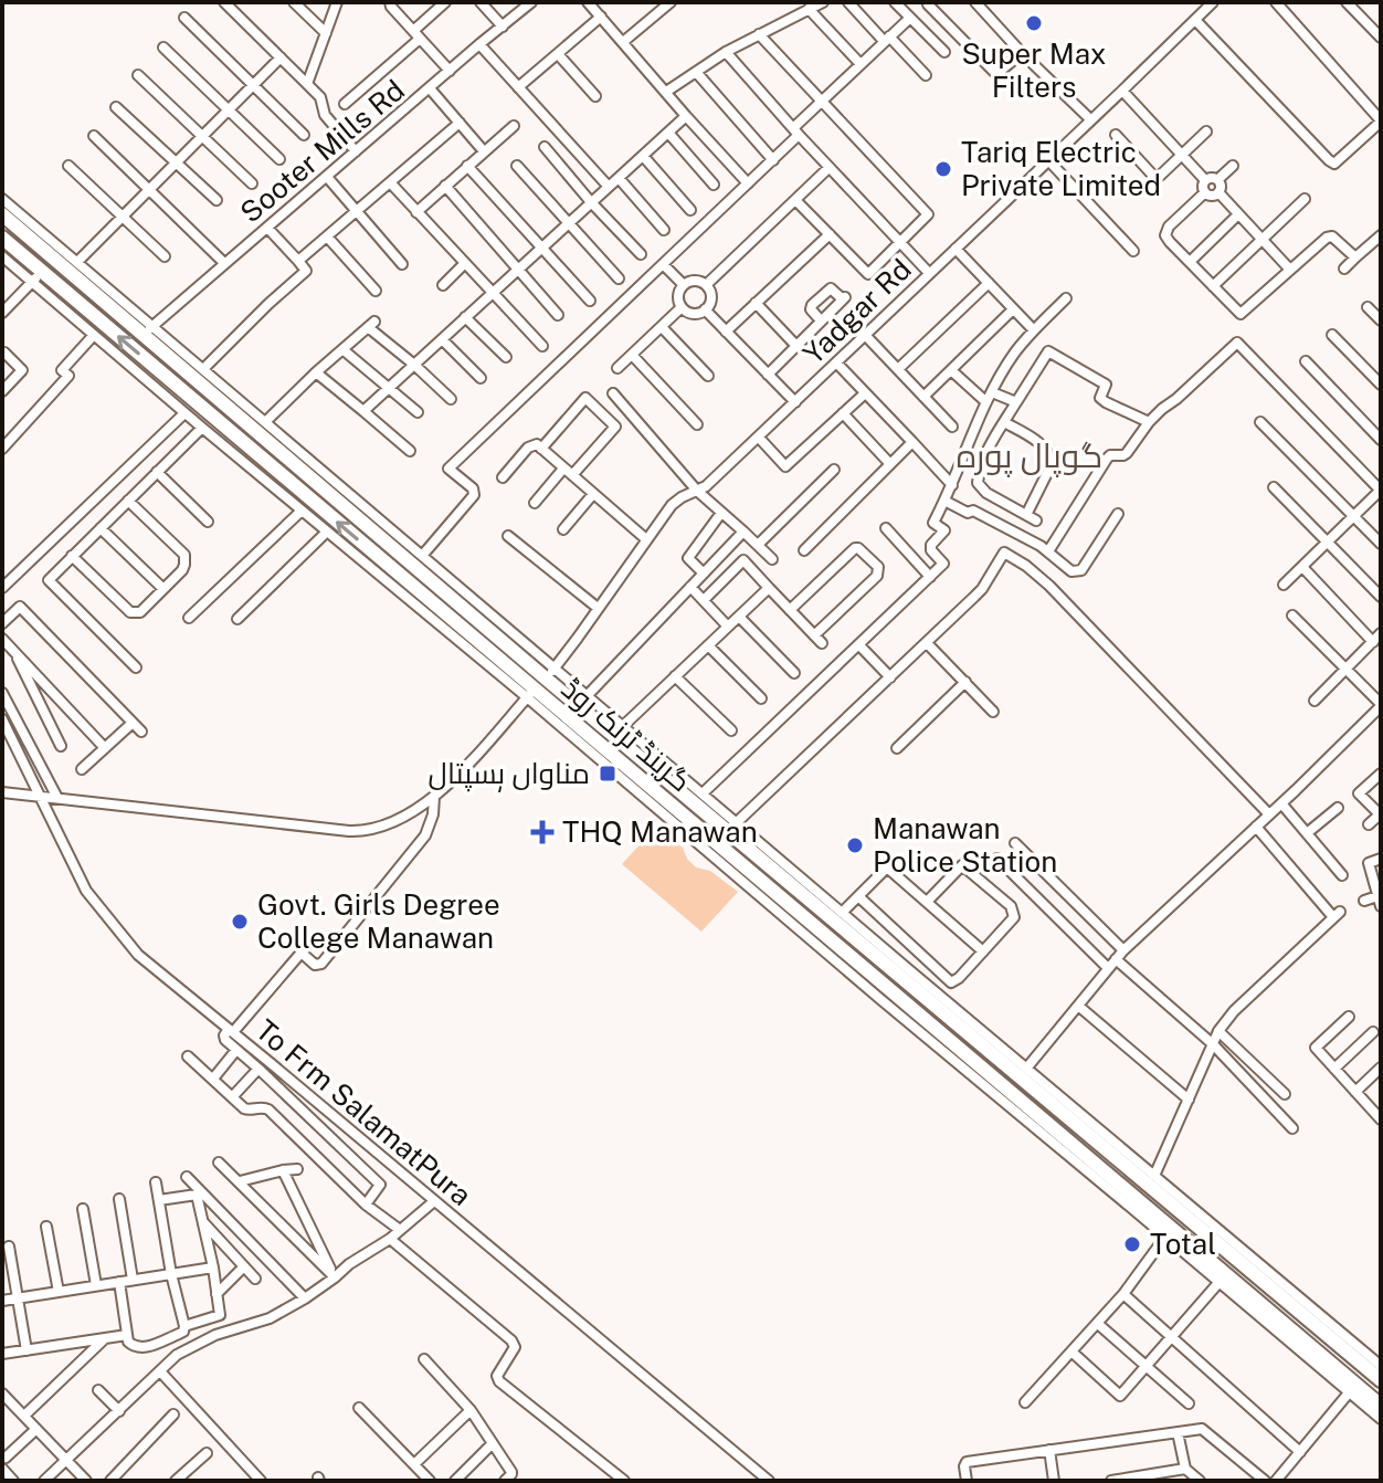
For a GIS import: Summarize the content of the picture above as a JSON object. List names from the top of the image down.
{
  "streets": {
    "highway": ["گرینڈ ٹرنک روڈ"],
    "street": ["Sooter Mills Rd", "Yadgar Rd", "To Frm SalamatPura"]
  },
  "crossings": [
    ["Sooter Mills Rd", "گرینڈ ٹرنک روڈ"],
    ["Yadgar Rd", "گرینڈ ٹرنک روڈ"]
  ],
  "districts": ["گوپال پورہ"],
  "places": {
    "other": [
      "Super Max Filters",
      "Tariq Electric Private Limited",
      "Manawan Police Station",
      "Govt. Girls Degree College Manawan",
      "Total"
    ],
    "transit": ["مناواں ہسپتال"],
    "health": ["THQ Manawan"]
  }
}
